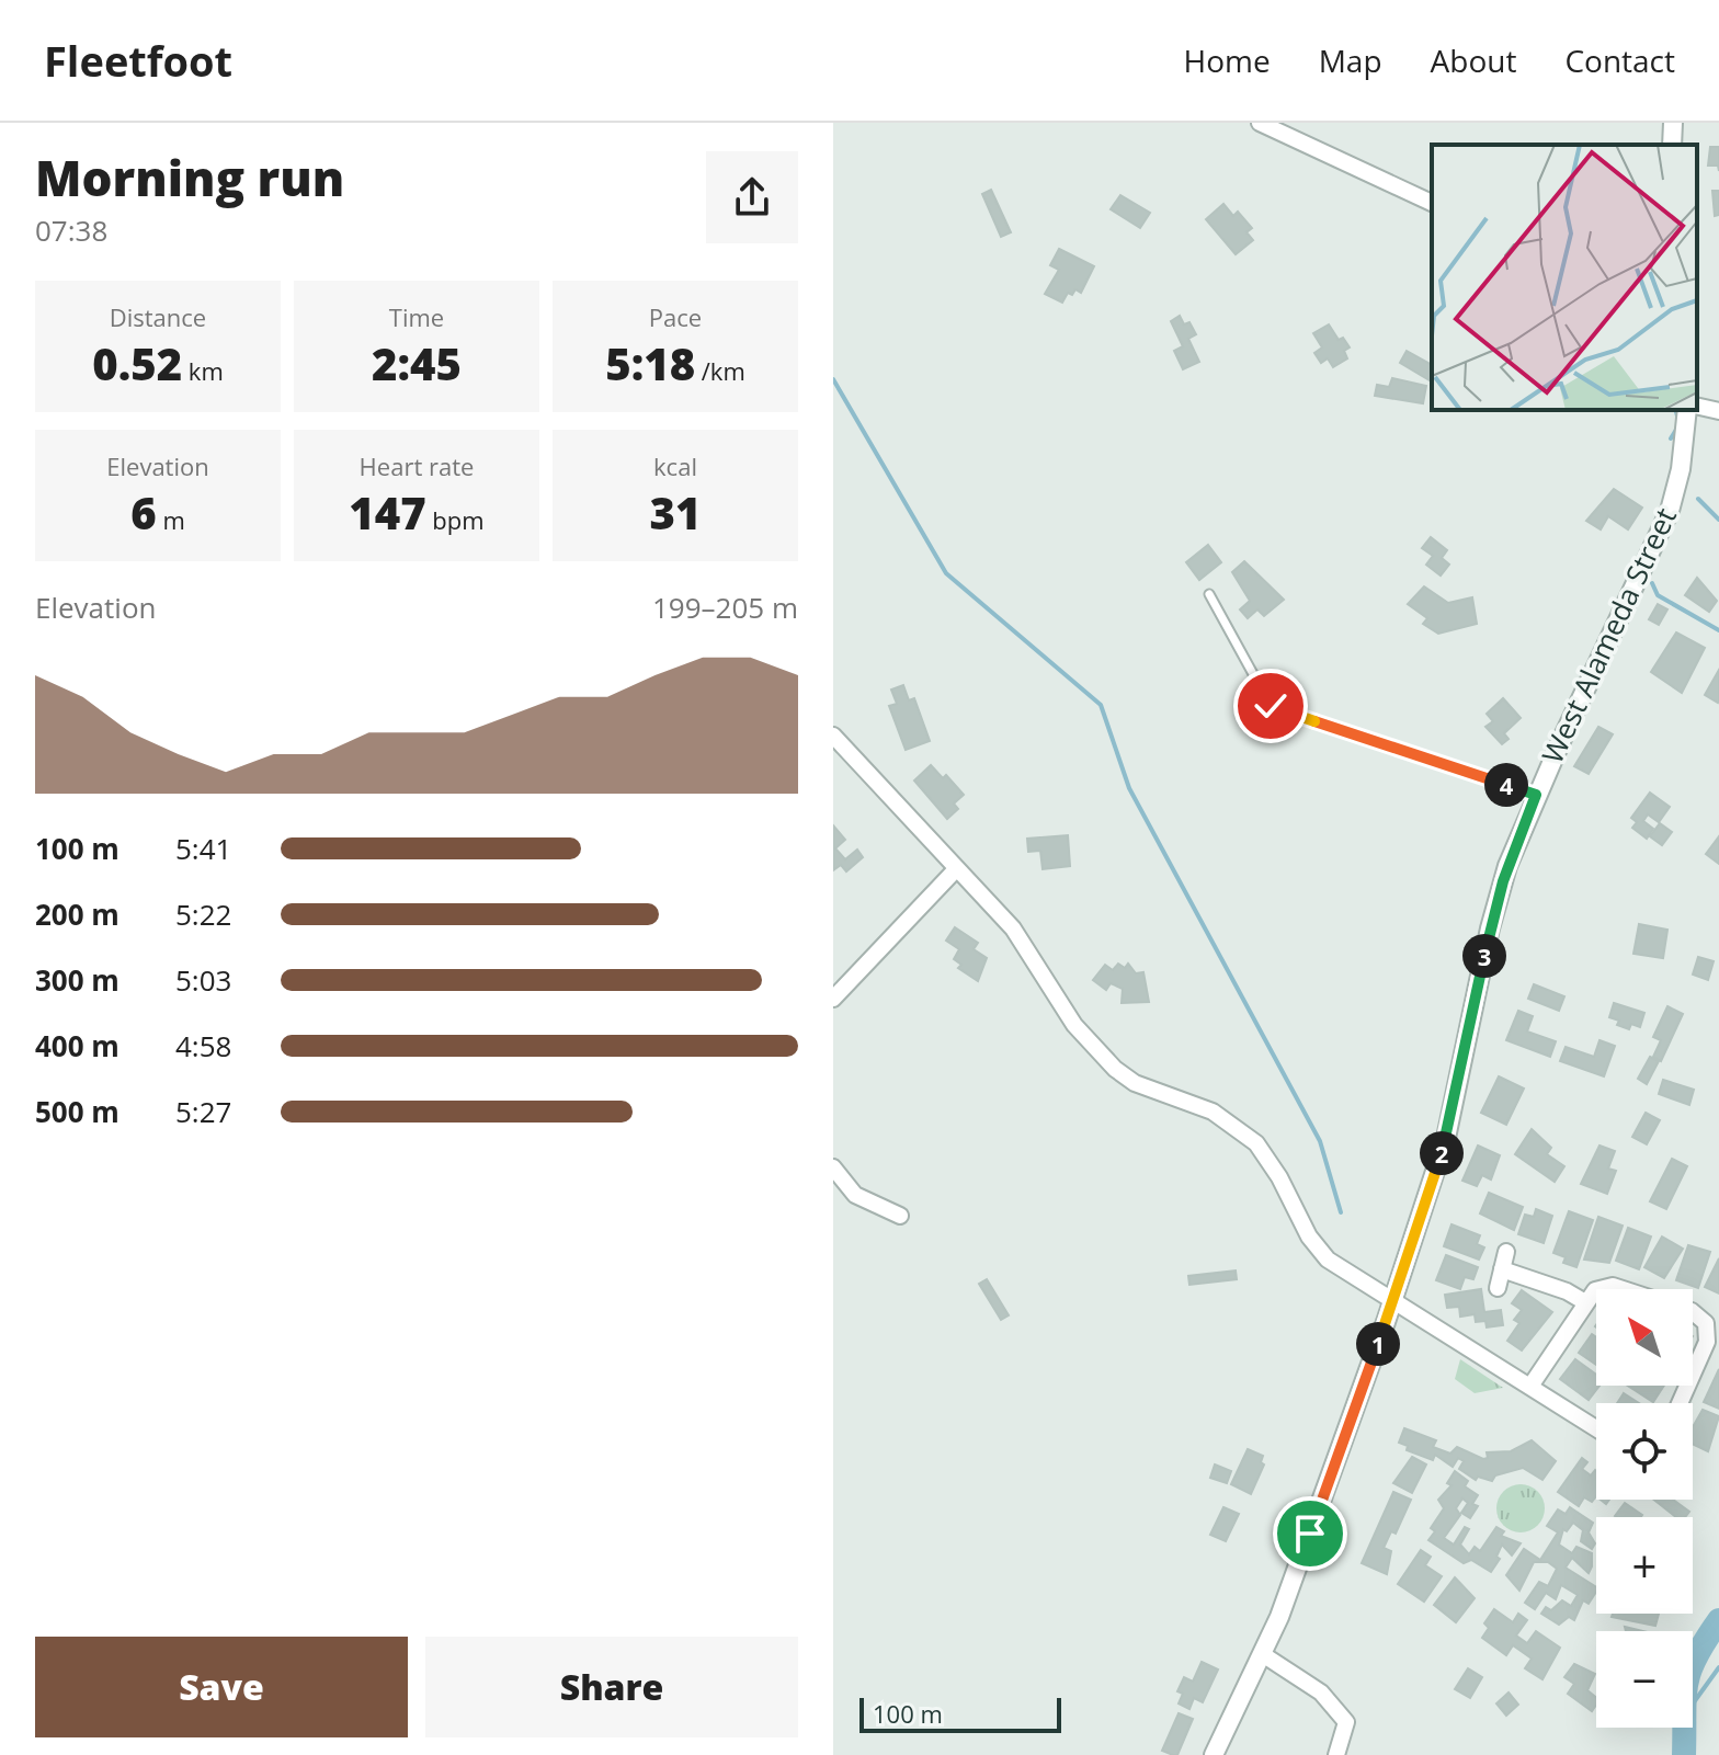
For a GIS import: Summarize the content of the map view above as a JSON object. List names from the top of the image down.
{
  "streets": {
    "street": ["West Alameda Street"]
  },
  "scale_bar": "100 m",
  "north": "top left",
  "page": {
    "header": "Fleetfoot",
    "nav": [
      "Home",
      "Map",
      "About",
      "Contact"
    ],
    "heading": ["Morning run", "07:38"],
    "stats": [
      ["Distance", "0.52 km"],
      ["Time", "2:45"],
      ["Pace", "5:18 /km"],
      ["Elevation", "6 m"],
      ["Heart rate", "147 bpm"],
      ["kcal", "31"]
    ],
    "chart": ["Elevation", "199–205 m"],
    "pins": [
      "4",
      "3",
      "2",
      "1"
    ],
    "list": [
      {
        "name": "100 m",
        "note": "5:41"
      },
      {
        "name": "200 m",
        "note": "5:22"
      },
      {
        "name": "300 m",
        "note": "5:03"
      },
      {
        "name": "400 m",
        "note": "4:58"
      },
      {
        "name": "500 m",
        "note": "5:27"
      }
    ],
    "map_buttons": ["+", "−"],
    "buttons": ["Save", "Share"],
    "scale": "100 m"
  }
}
